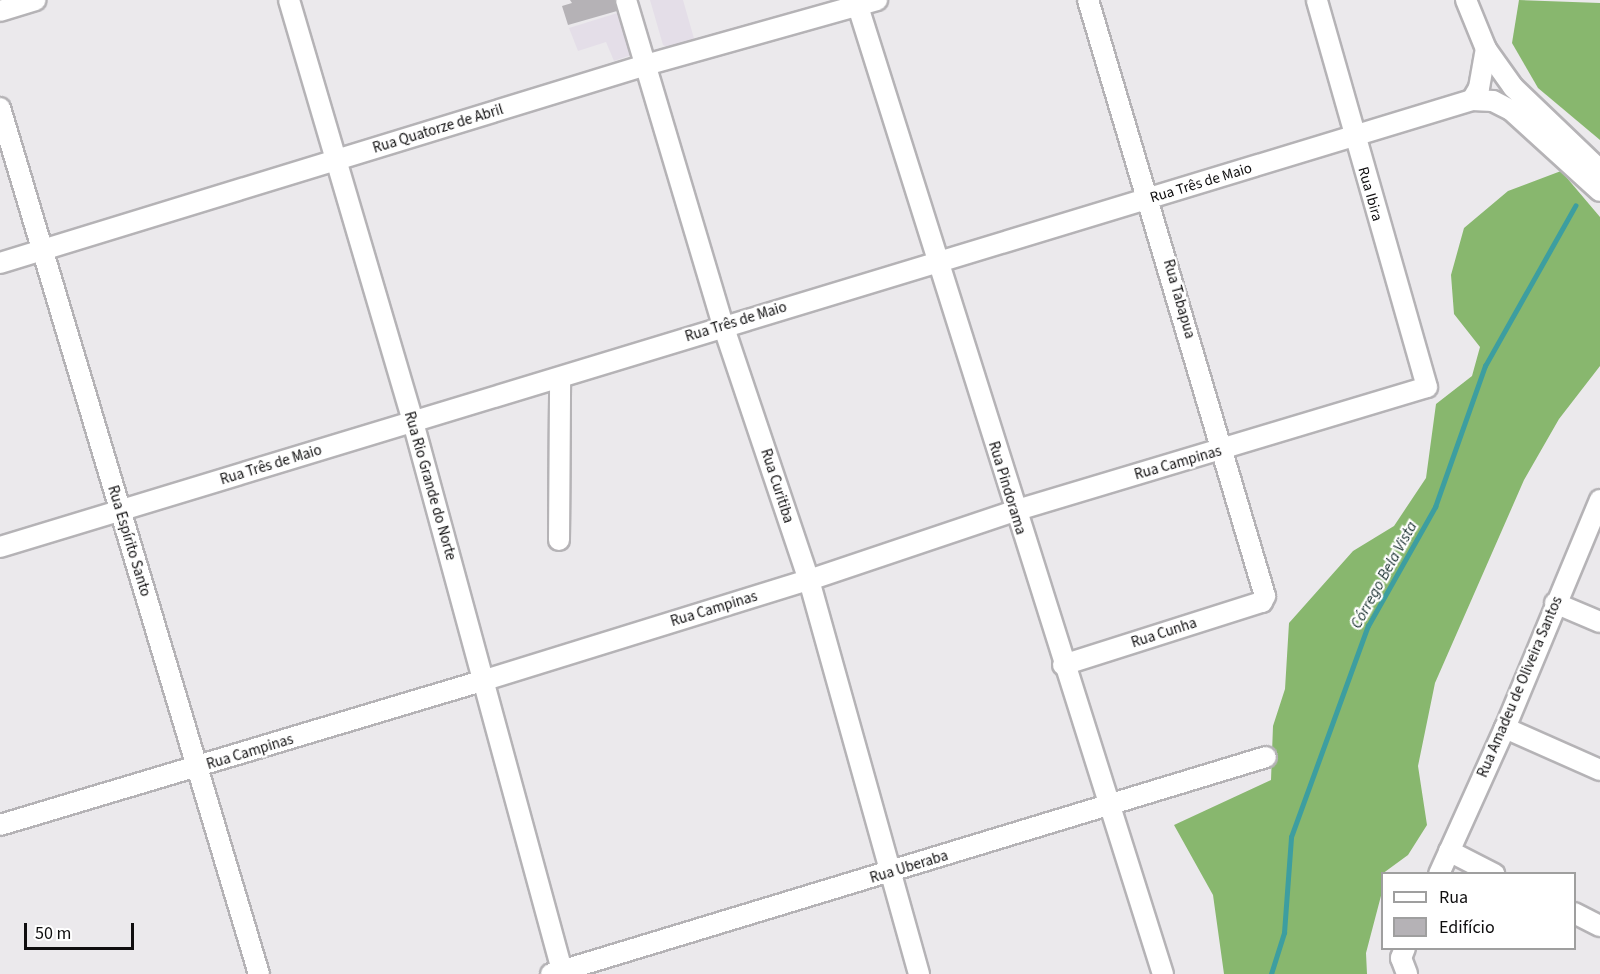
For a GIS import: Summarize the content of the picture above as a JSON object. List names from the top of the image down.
{
  "streets": {
    "street": [
      "Rua Quatorze de Abril",
      "Rua Três de Maio",
      "Rua Ibira",
      "Rua Tabapua",
      "Rua Campinas",
      "Rua Rio Grande do Norte",
      "Rua Curitiba",
      "Rua Pindorama",
      "Rua Espírito Santo",
      "Rua Cunha",
      "Rua Amadeu de Oliveira Santos",
      "Rua Uberaba"
    ]
  },
  "crossings": [
    ["Rua Quatorze de Abril", "Rua Rio Grande do Norte"],
    ["Rua Quatorze de Abril", "Rua Curitiba"],
    ["Rua Quatorze de Abril", "Rua Pindorama"],
    ["Rua Quatorze de Abril", "Rua Espírito Santo"],
    ["Rua Três de Maio", "Rua Ibira"],
    ["Rua Três de Maio", "Rua Tabapua"],
    ["Rua Três de Maio", "Rua Rio Grande do Norte"],
    ["Rua Três de Maio", "Rua Curitiba"],
    ["Rua Três de Maio", "Rua Pindorama"],
    ["Rua Três de Maio", "Rua Espírito Santo"],
    ["Rua Ibira", "Rua Campinas"],
    ["Rua Tabapua", "Rua Campinas"],
    ["Rua Tabapua", "Rua Cunha"],
    ["Rua Campinas", "Rua Rio Grande do Norte"],
    ["Rua Campinas", "Rua Curitiba"],
    ["Rua Campinas", "Rua Pindorama"],
    ["Rua Campinas", "Rua Espírito Santo"],
    ["Rua Rio Grande do Norte", "Rua Uberaba"],
    ["Rua Curitiba", "Rua Uberaba"],
    ["Rua Pindorama", "Rua Cunha"],
    ["Rua Pindorama", "Rua Uberaba"]
  ],
  "water": ["Córrego Bela Vista"],
  "legend": ["Rua", "Edifício"],
  "scale_bar": "50 m"
}
